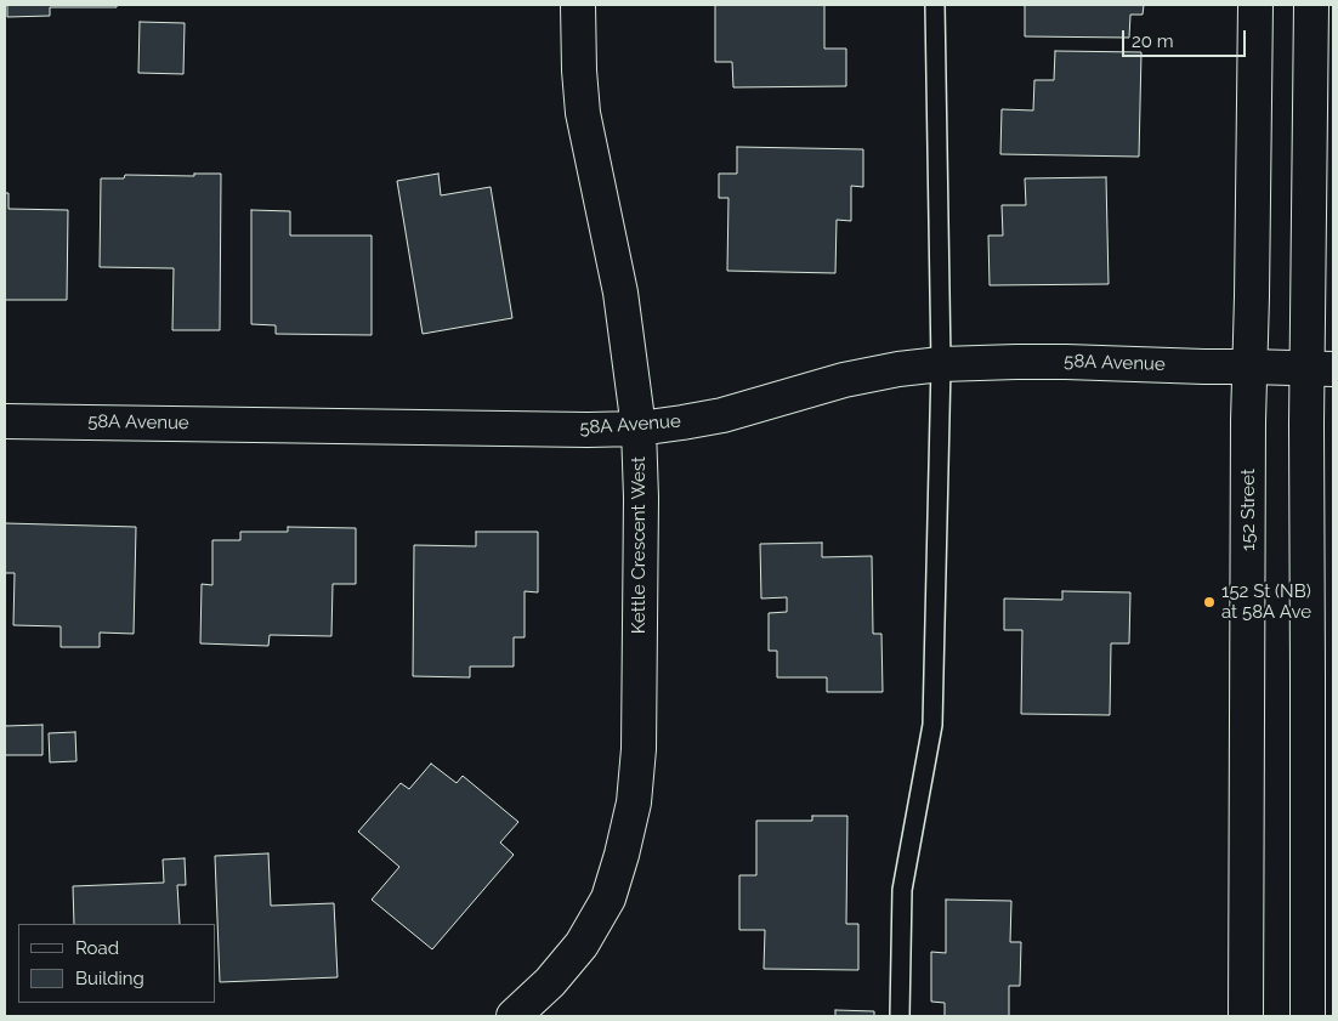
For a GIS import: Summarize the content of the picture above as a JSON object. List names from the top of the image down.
{
  "streets": {
    "street": ["58A Avenue", "152 Street", "Kettle Crescent West"]
  },
  "crossings": [
    ["58A Avenue", "152 Street"],
    ["58A Avenue", "Kettle Crescent West"]
  ],
  "places": ["152 St (NB) at 58A Ave"],
  "legend": ["Road", "Building"],
  "scale_bar": "20 m"
}
